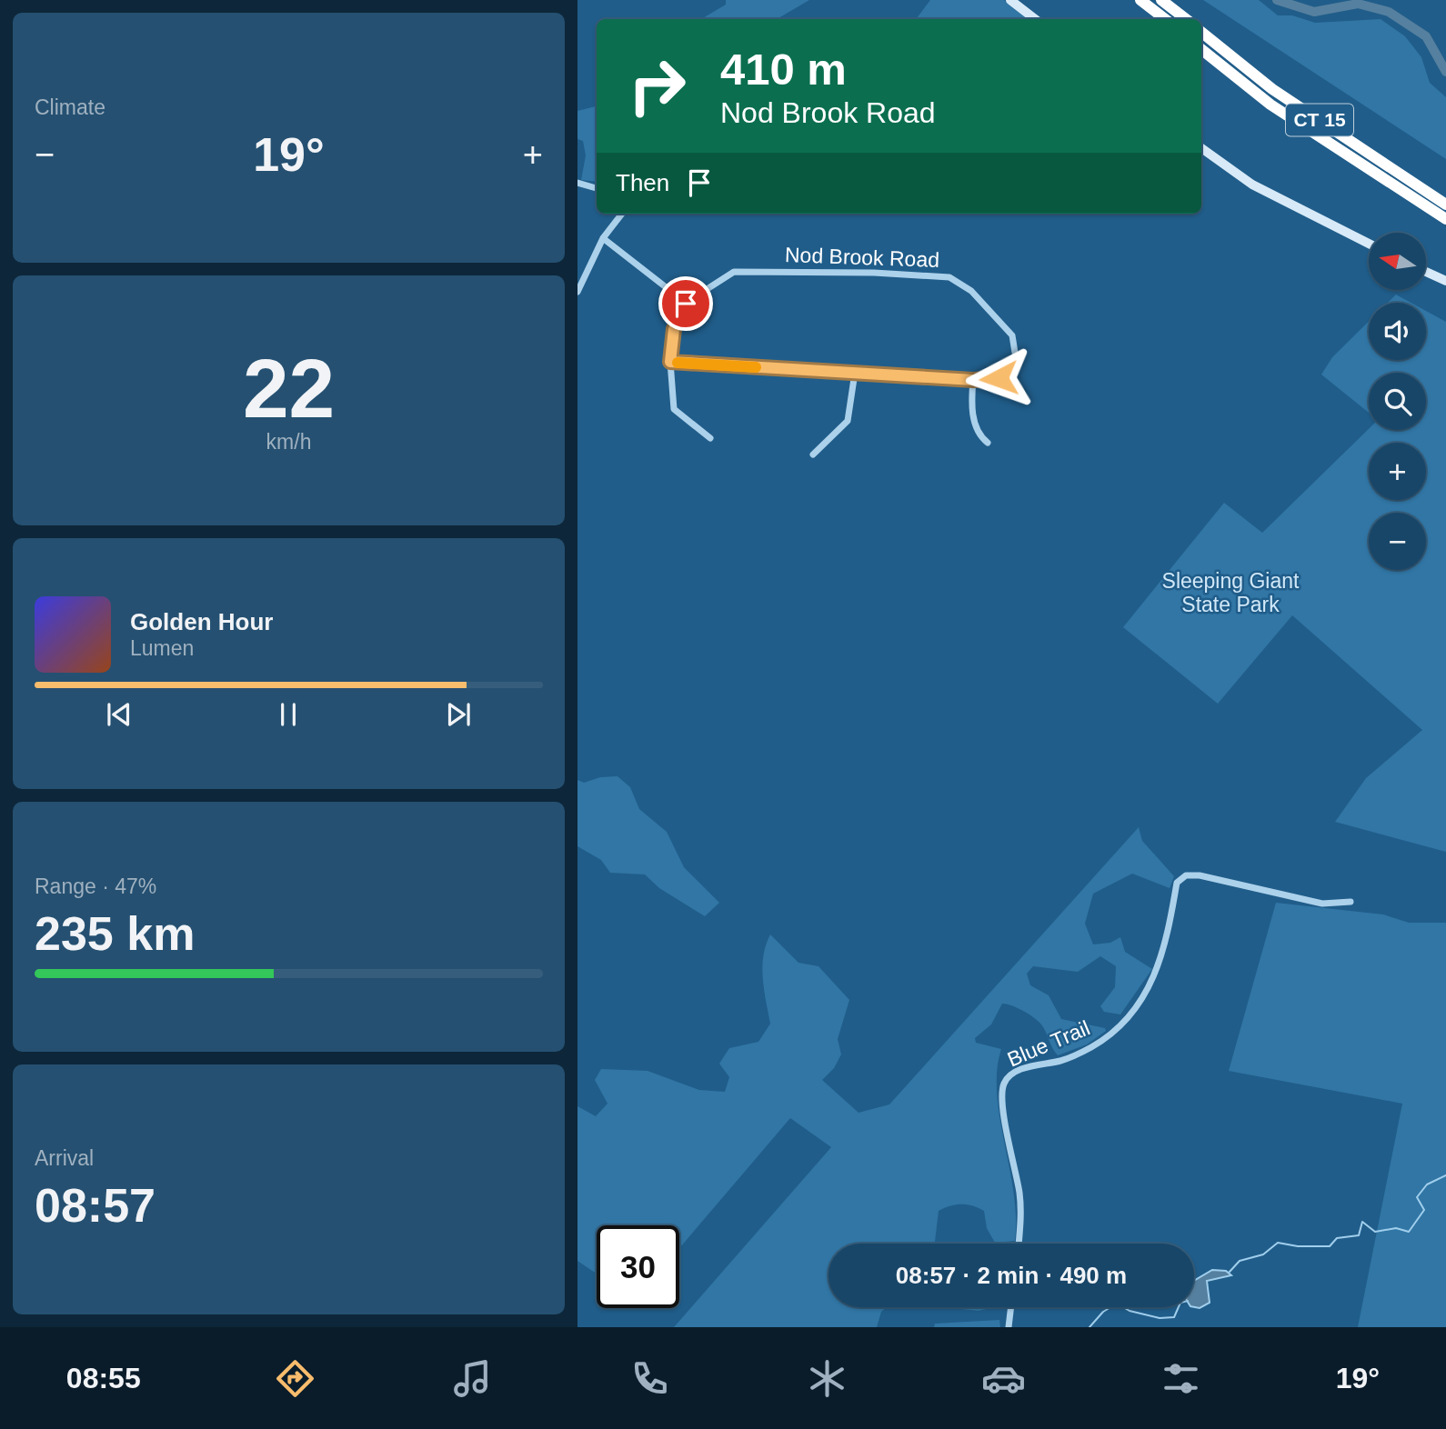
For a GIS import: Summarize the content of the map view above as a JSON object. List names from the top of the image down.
{
  "streets": {
    "highway": ["CT 15"],
    "street": ["Nod Brook Road", "Blue Trail"]
  },
  "parks": ["Sleeping Giant State Park"],
  "north": "left",
  "page": {
    "tile": [
      "Climate",
      ["22", "km/h"],
      ["Range · 47%", "235 km"],
      ["Arrival", "08:57"]
    ],
    "turn": ["410 m", "Nod Brook Road"],
    "heat": ["−", "19°", "+"],
    "then": "Then",
    "map_buttons": ["+", "−"],
    "song": ["Golden Hour", "Lumen"],
    "limit": "30",
    "trip": "08:57 · 2 min · 490 m",
    "tabs": ["08:55", "19°"]
  }
}
